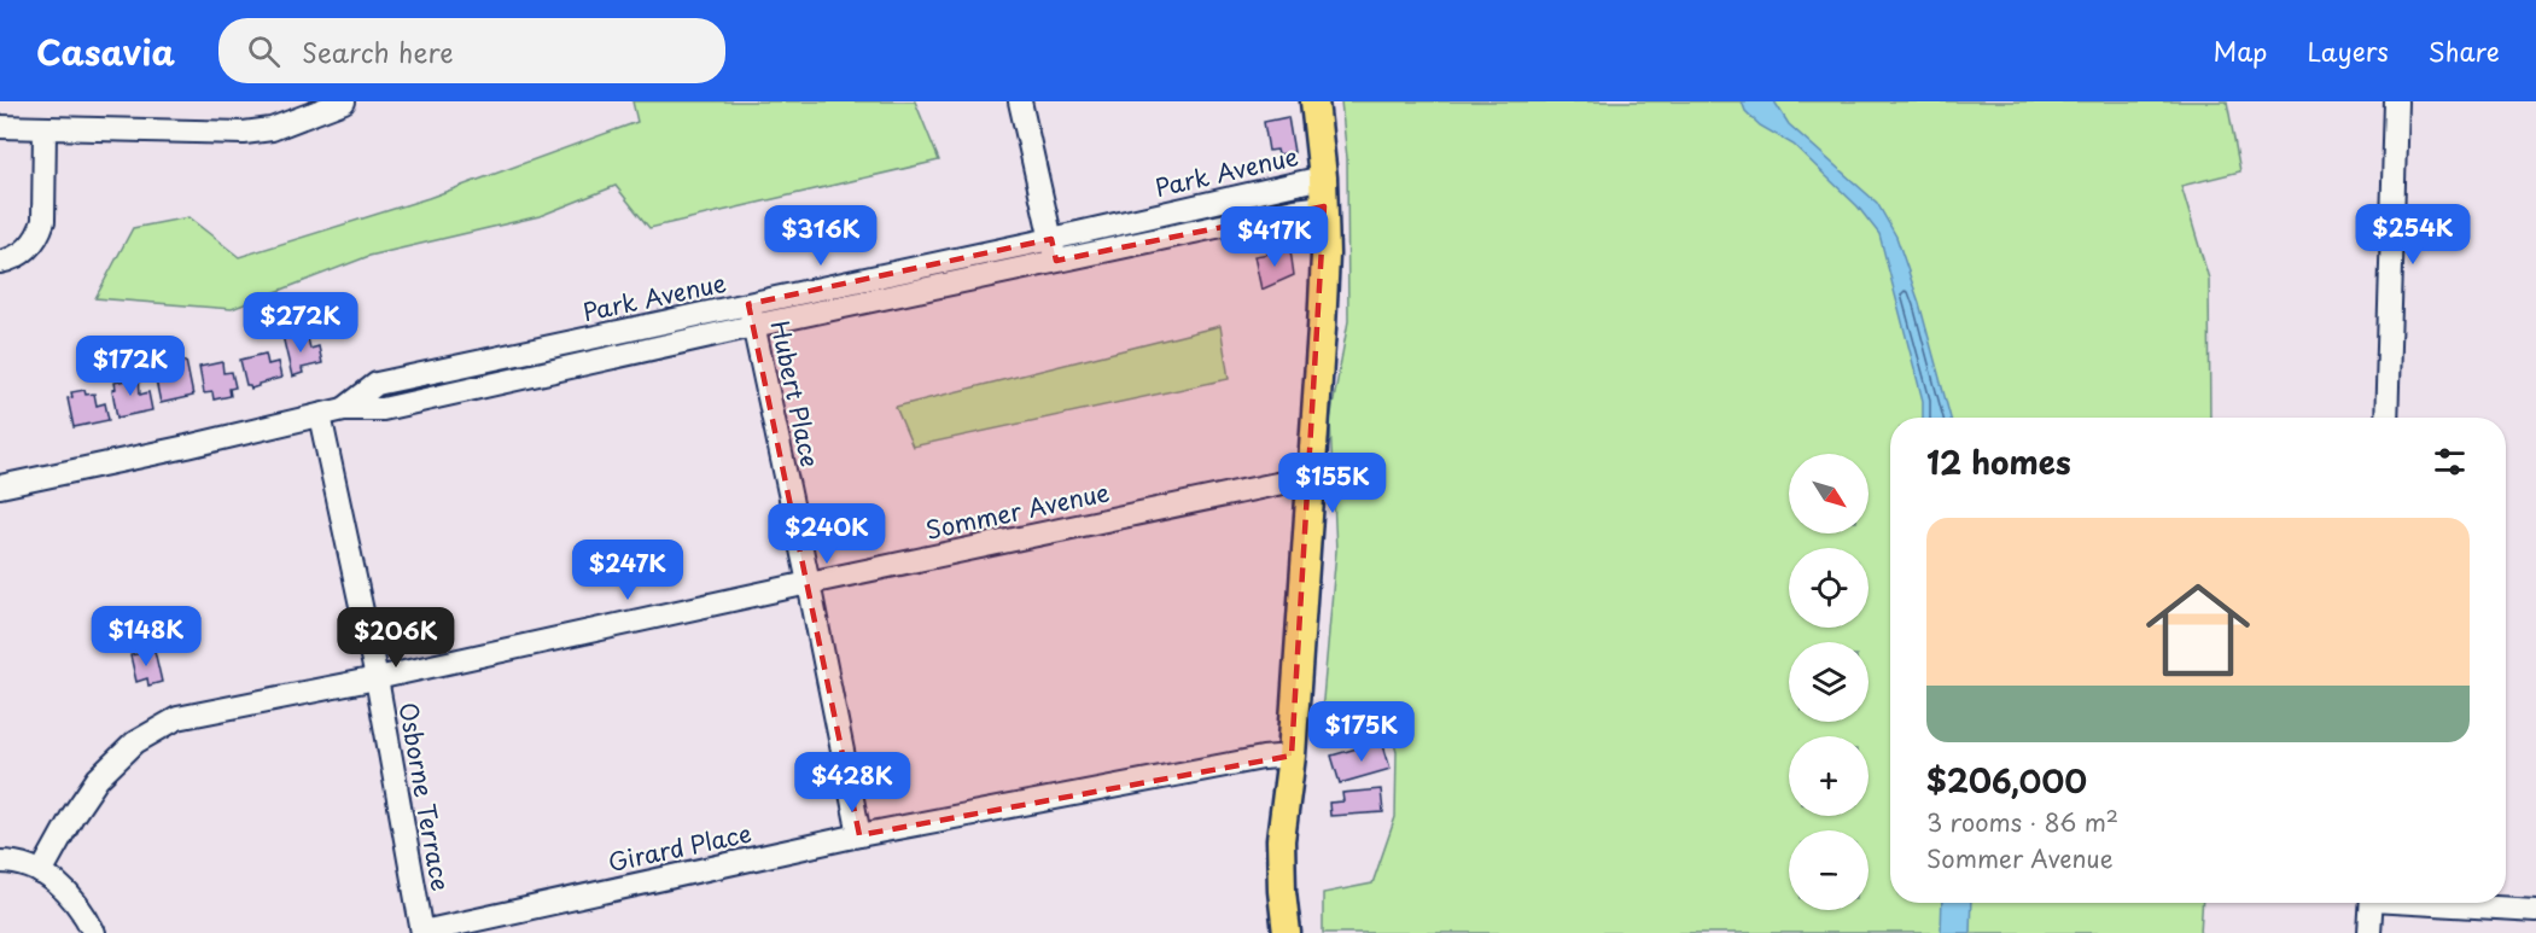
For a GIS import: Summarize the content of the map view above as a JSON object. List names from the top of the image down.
{
  "streets": {
    "street": [
      "Park Avenue",
      "Hubert Place",
      "Sommer Avenue",
      "Osborne Terrace",
      "Girard Place"
    ]
  },
  "crossings": [
    ["Park Avenue", "Hubert Place"],
    ["Park Avenue", "Osborne Terrace"],
    ["Hubert Place", "Sommer Avenue"],
    ["Hubert Place", "Girard Place"],
    ["Sommer Avenue", "Osborne Terrace"],
    ["Osborne Terrace", "Girard Place"]
  ],
  "north": "bottom right",
  "page": {
    "header": "Casavia",
    "search": "Search here",
    "nav": ["Map", "Layers", "Share"],
    "price": [
      "$254K",
      "$316K",
      "$417K",
      "$272K",
      "$172K",
      "$155K",
      "$240K",
      "$247K",
      "$148K",
      "$206K",
      "$175K",
      "$428K"
    ],
    "heading": "12 homes",
    "map_buttons": ["+", "−"],
    "list": [
      {
        "name": "$206,000",
        "note": "3 rooms · 86 m² · Sommer Avenue"
      }
    ]
  }
}
